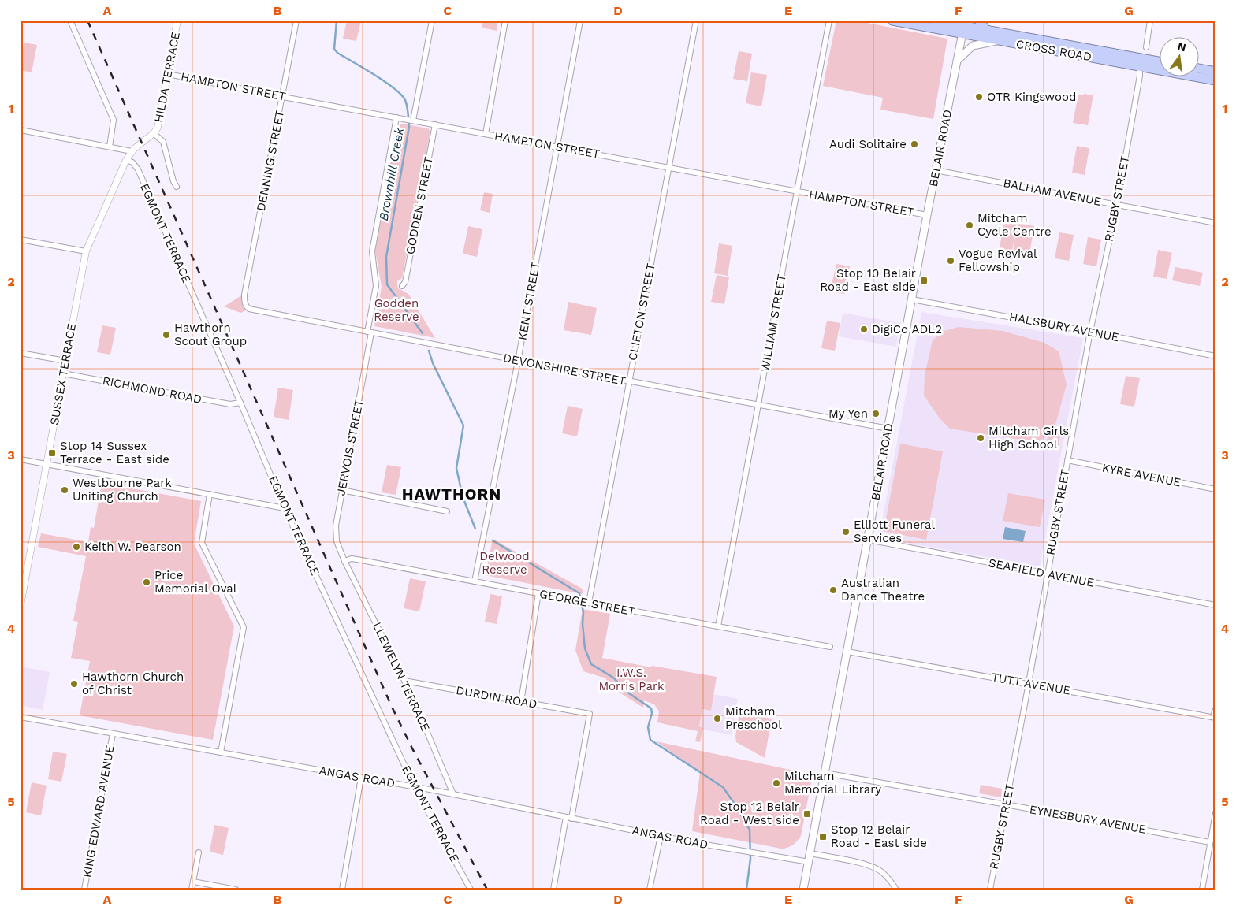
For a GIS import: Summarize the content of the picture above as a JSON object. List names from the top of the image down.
{
  "streets": {
    "highway": ["CROSS ROAD"],
    "main road": ["BELAIR ROAD"],
    "street": [
      "HILDA TERRACE",
      "HAMPTON STREET",
      "DENNING STREET",
      "BALHAM AVENUE",
      "RUGBY STREET",
      "GODDEN STREET",
      "EGMONT TERRACE",
      "KENT STREET",
      "CLIFTON STREET",
      "WILLIAM STREET",
      "HALSBURY AVENUE",
      "DEVONSHIRE STREET",
      "SUSSEX TERRACE",
      "RICHMOND ROAD",
      "JERVOIS STREET",
      "KYRE AVENUE",
      "SEAFIELD AVENUE",
      "GEORGE STREET",
      "LLEWELYN TERRACE",
      "TUTT AVENUE",
      "DURDIN ROAD",
      "ANGAS ROAD",
      "KING EDWARD AVENUE",
      "EYNESBURY AVENUE"
    ]
  },
  "crossings": [
    ["CROSS ROAD", "BELAIR ROAD"],
    ["CROSS ROAD", "RUGBY STREET"],
    ["HILDA TERRACE", "HAMPTON STREET"],
    ["HILDA TERRACE", "SUSSEX TERRACE"],
    ["HAMPTON STREET", "BELAIR ROAD"],
    ["HAMPTON STREET", "DENNING STREET"],
    ["HAMPTON STREET", "GODDEN STREET"],
    ["HAMPTON STREET", "KENT STREET"],
    ["HAMPTON STREET", "CLIFTON STREET"],
    ["HAMPTON STREET", "WILLIAM STREET"],
    ["HAMPTON STREET", "JERVOIS STREET"],
    ["BELAIR ROAD", "BALHAM AVENUE"],
    ["BELAIR ROAD", "HALSBURY AVENUE"],
    ["BELAIR ROAD", "DEVONSHIRE STREET"],
    ["BELAIR ROAD", "SEAFIELD AVENUE"],
    ["BELAIR ROAD", "TUTT AVENUE"],
    ["BELAIR ROAD", "ANGAS ROAD"],
    ["BELAIR ROAD", "EYNESBURY AVENUE"],
    ["DENNING STREET", "DEVONSHIRE STREET"],
    ["BALHAM AVENUE", "RUGBY STREET"],
    ["RUGBY STREET", "HALSBURY AVENUE"],
    ["RUGBY STREET", "KYRE AVENUE"],
    ["RUGBY STREET", "SEAFIELD AVENUE"],
    ["RUGBY STREET", "TUTT AVENUE"],
    ["RUGBY STREET", "EYNESBURY AVENUE"],
    ["EGMONT TERRACE", "SUSSEX TERRACE"],
    ["EGMONT TERRACE", "RICHMOND ROAD"],
    ["EGMONT TERRACE", "ANGAS ROAD"],
    ["KENT STREET", "DEVONSHIRE STREET"],
    ["KENT STREET", "GEORGE STREET"],
    ["CLIFTON STREET", "DEVONSHIRE STREET"],
    ["CLIFTON STREET", "GEORGE STREET"],
    ["WILLIAM STREET", "DEVONSHIRE STREET"],
    ["WILLIAM STREET", "GEORGE STREET"],
    ["DEVONSHIRE STREET", "JERVOIS STREET"],
    ["SUSSEX TERRACE", "RICHMOND ROAD"],
    ["JERVOIS STREET", "GEORGE STREET"],
    ["JERVOIS STREET", "LLEWELYN TERRACE"],
    ["GEORGE STREET", "LLEWELYN TERRACE"],
    ["LLEWELYN TERRACE", "DURDIN ROAD"],
    ["LLEWELYN TERRACE", "ANGAS ROAD"],
    ["DURDIN ROAD", "ANGAS ROAD"],
    ["ANGAS ROAD", "KING EDWARD AVENUE"]
  ],
  "districts": ["HAWTHORN"],
  "water": ["Brownhill Creek"],
  "parks": ["Godden Reserve", "Delwood Reserve", "I.W.S. Morris Park"],
  "places": {
    "other": [
      "OTR Kingswood",
      "Audi Solitaire",
      "Mitcham Cycle Centre",
      "Vogue Revival Fellowship",
      "DigiCo ADL2",
      "Hawthorn Scout Group",
      "My Yen",
      "Mitcham Girls High School",
      "Westbourne Park Uniting Church",
      "Elliott Funeral Services",
      "Keith W. Pearson",
      "Price Memorial Oval",
      "Australian Dance Theatre",
      "Hawthorn Church of Christ",
      "Mitcham Preschool",
      "Mitcham Memorial Library"
    ],
    "transit": [
      "Stop 10 Belair Road - East side",
      "Stop 14 Sussex Terrace - East side",
      "Stop 12 Belair Road - West side",
      "Stop 12 Belair Road - East side"
    ]
  },
  "north": "top",
  "grid": {
    "columns": [
      "A",
      "B",
      "C",
      "D",
      "E",
      "F",
      "G"
    ],
    "rows": [
      "1",
      "2",
      "3",
      "4",
      "5"
    ]
  }
}
